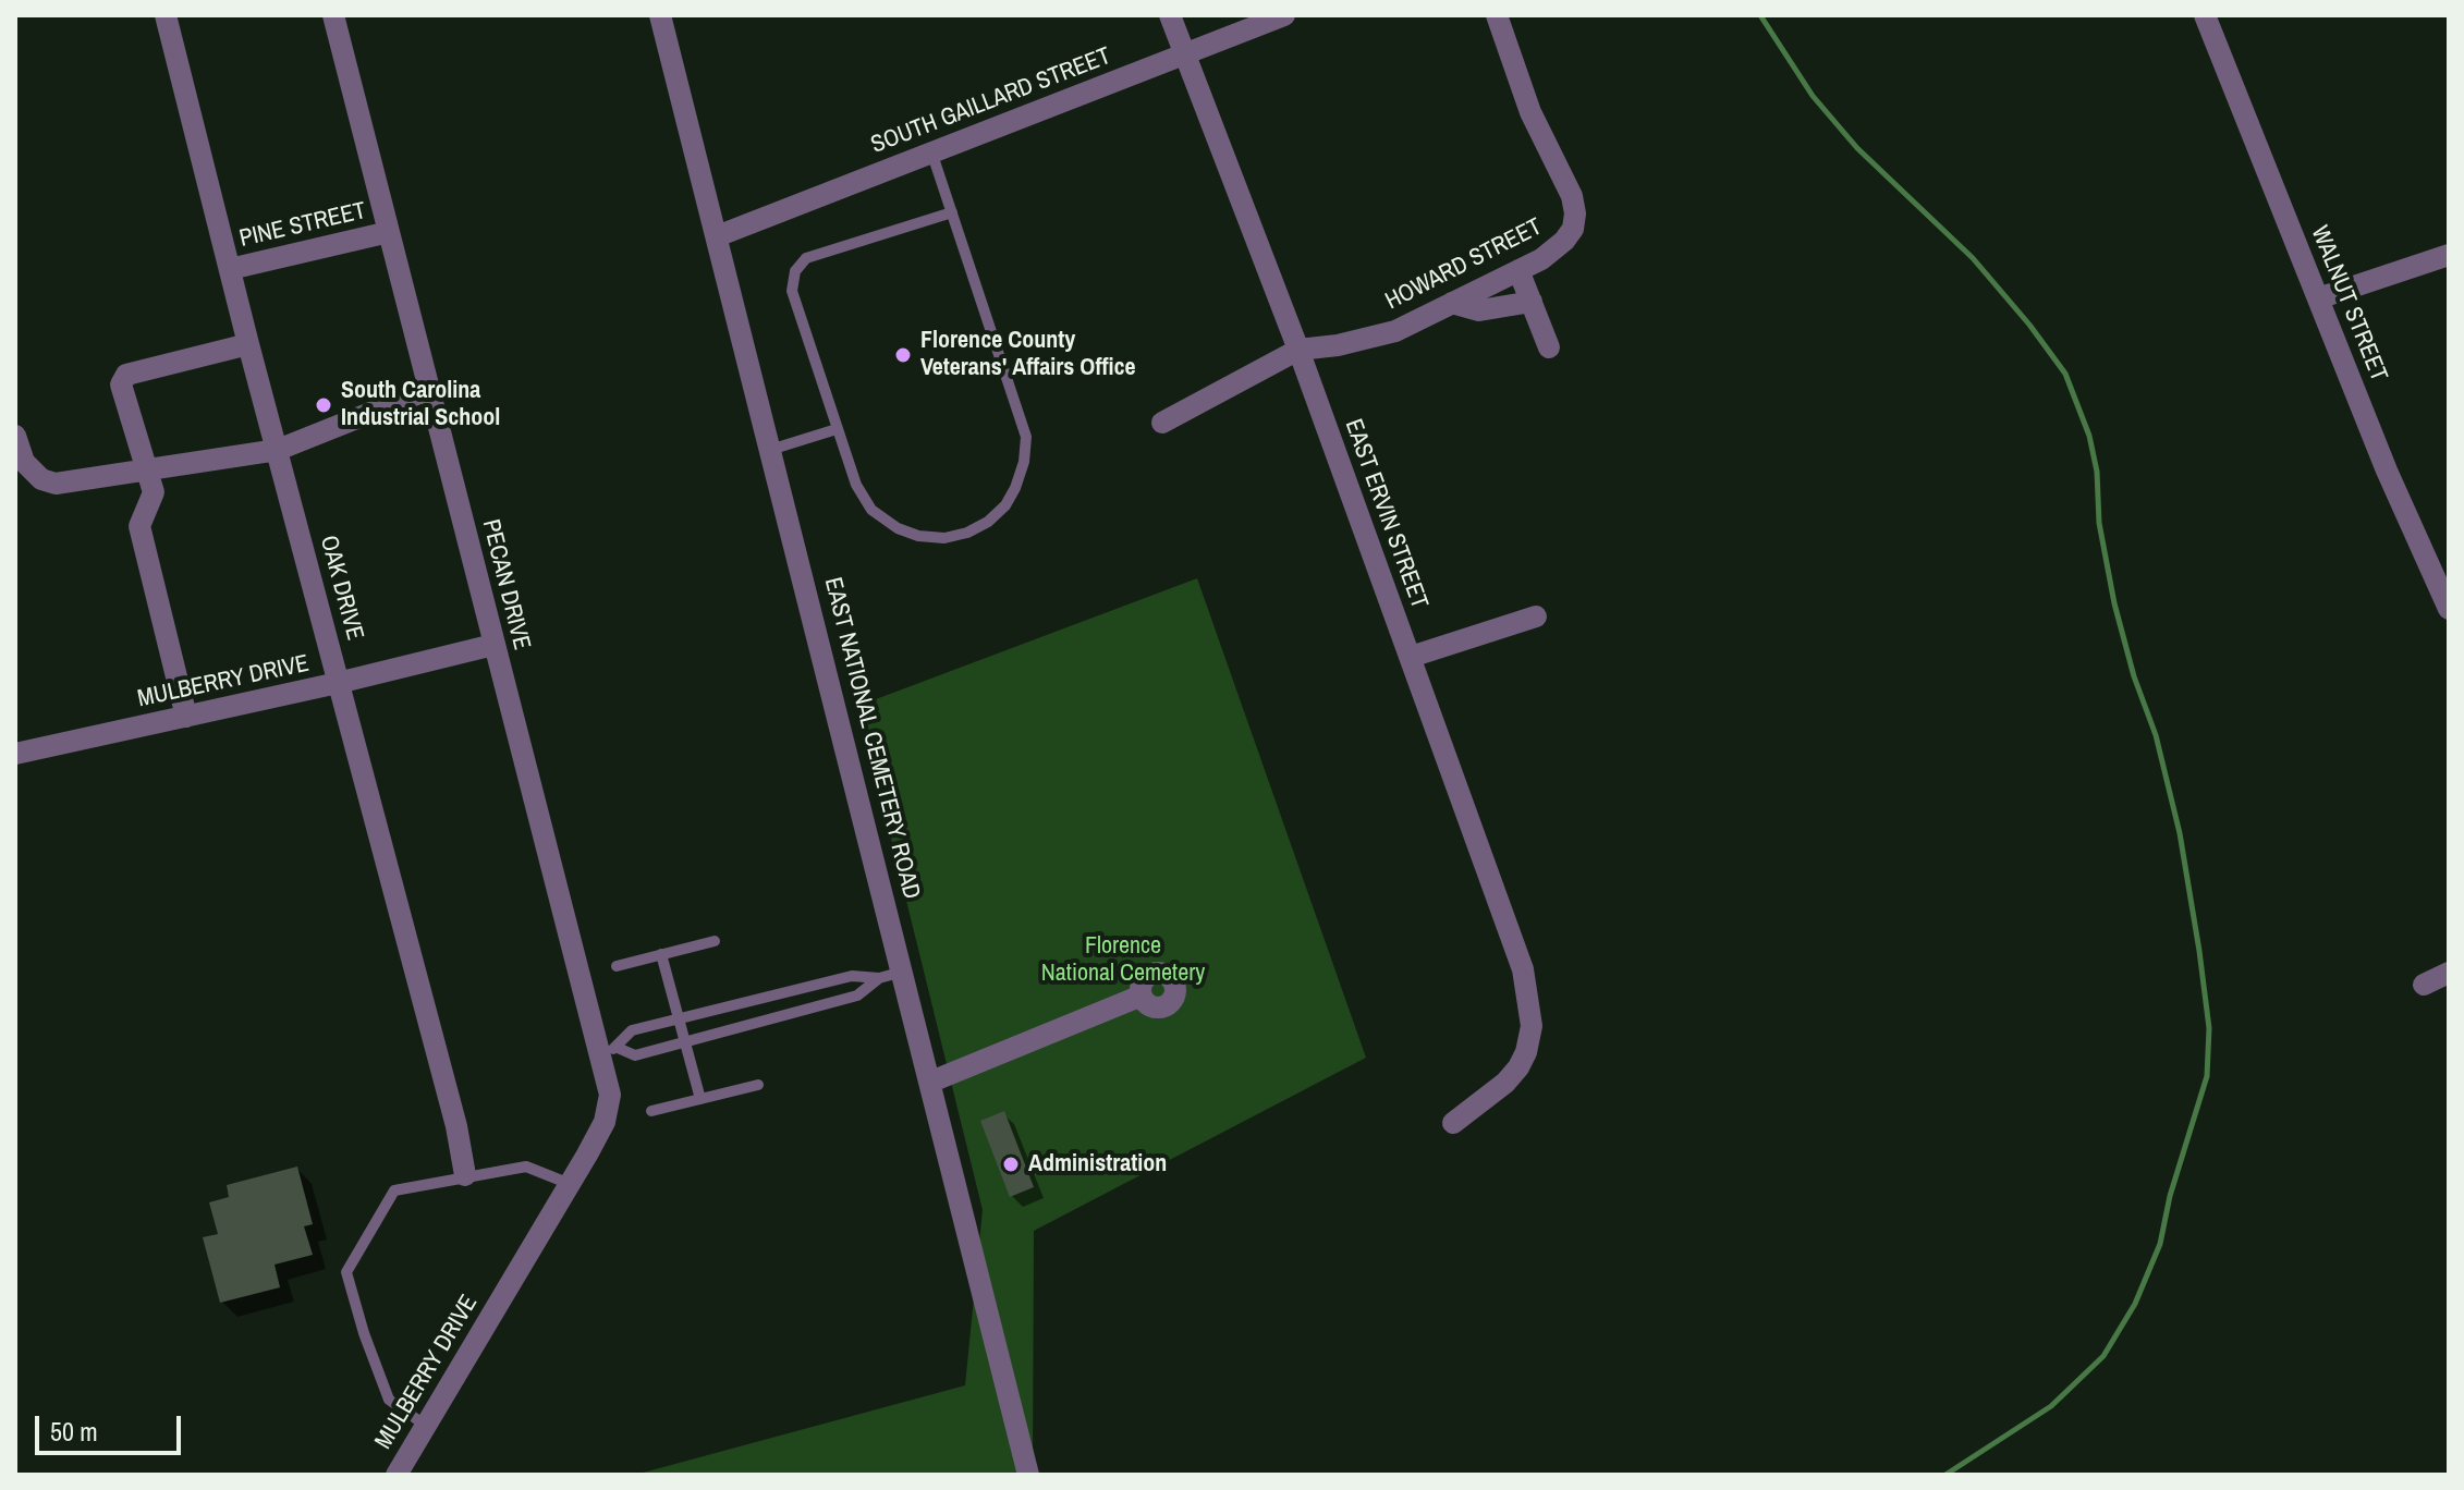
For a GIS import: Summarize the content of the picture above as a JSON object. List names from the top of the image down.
{
  "streets": {
    "street": [
      "SOUTH GAILLARD STREET",
      "PINE STREET",
      "HOWARD STREET",
      "WALNUT STREET",
      "EAST ERVIN STREET",
      "PECAN DRIVE",
      "OAK DRIVE",
      "MULBERRY DRIVE",
      "EAST NATIONAL CEMETERY ROAD"
    ]
  },
  "crossings": [
    ["SOUTH GAILLARD STREET", "EAST ERVIN STREET"],
    ["SOUTH GAILLARD STREET", "EAST NATIONAL CEMETERY ROAD"],
    ["PINE STREET", "PECAN DRIVE"],
    ["PINE STREET", "OAK DRIVE"],
    ["HOWARD STREET", "EAST ERVIN STREET"],
    ["PECAN DRIVE", "MULBERRY DRIVE"],
    ["OAK DRIVE", "MULBERRY DRIVE"]
  ],
  "parks": ["Florence National Cemetery"],
  "places": ["Florence County Veterans' Affairs Office", "South Carolina Industrial School", "Administration"],
  "scale_bar": "50 m"
}
